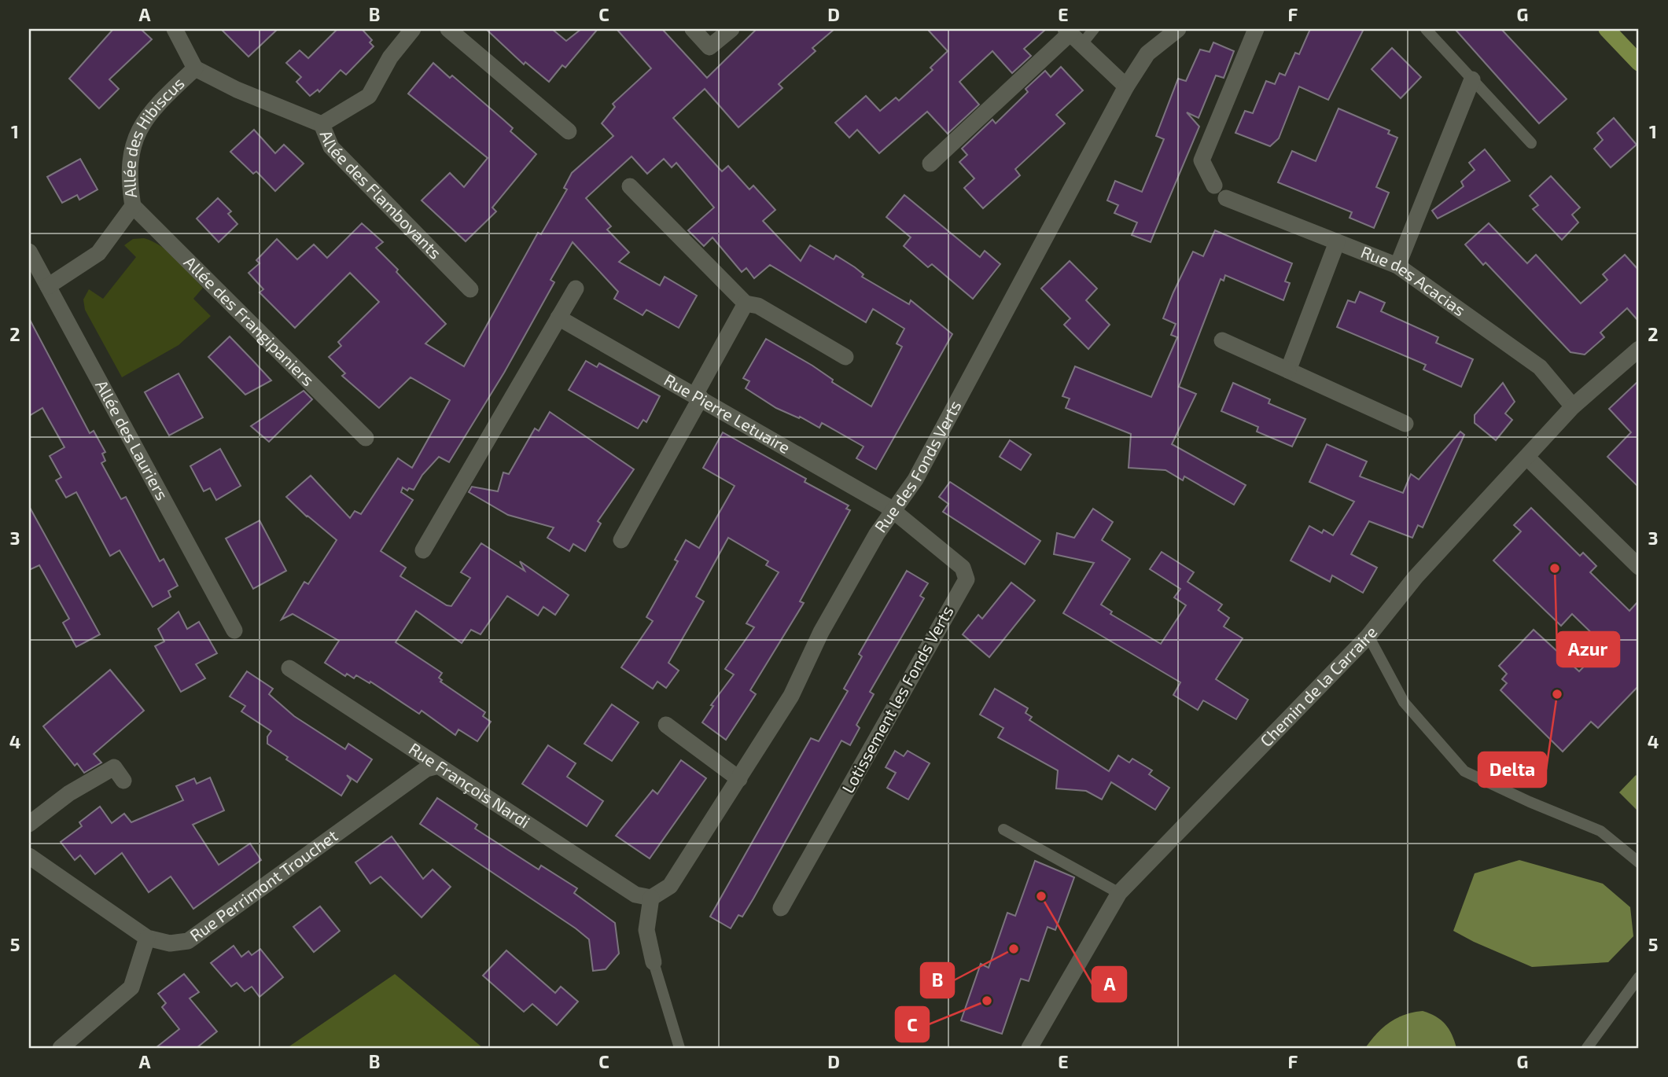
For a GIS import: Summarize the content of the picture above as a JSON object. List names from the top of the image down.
{
  "streets": {
    "street": [
      "Allée des Hibiscus",
      "Allée des Flamboyants",
      "Rue des Acacias",
      "Allée des Frangipaniers",
      "Rue Pierre Letuaire",
      "Allée des Lauriers",
      "Rue des Fonds Verts",
      "Chemin de la Carraire",
      "Lotissement les Fonds Verts",
      "Rue François Nardi",
      "Rue Perrimont Trouchet"
    ]
  },
  "crossings": [
    ["Allée des Hibiscus", "Allée des Flamboyants"],
    ["Allée des Hibiscus", "Allée des Frangipaniers"],
    ["Allée des Hibiscus", "Allée des Lauriers"],
    ["Rue des Acacias", "Chemin de la Carraire"],
    ["Rue Pierre Letuaire", "Rue des Fonds Verts"],
    ["Rue Pierre Letuaire", "Lotissement les Fonds Verts"],
    ["Rue des Fonds Verts", "Lotissement les Fonds Verts"],
    ["Rue des Fonds Verts", "Rue François Nardi"],
    ["Rue François Nardi", "Rue Perrimont Trouchet"]
  ],
  "places": [
    "Azur",
    "Delta",
    "A",
    "B",
    "C"
  ],
  "grid": {
    "columns": [
      "A",
      "B",
      "C",
      "D",
      "E",
      "F",
      "G"
    ],
    "rows": [
      "1",
      "2",
      "3",
      "4",
      "5"
    ]
  }
}
